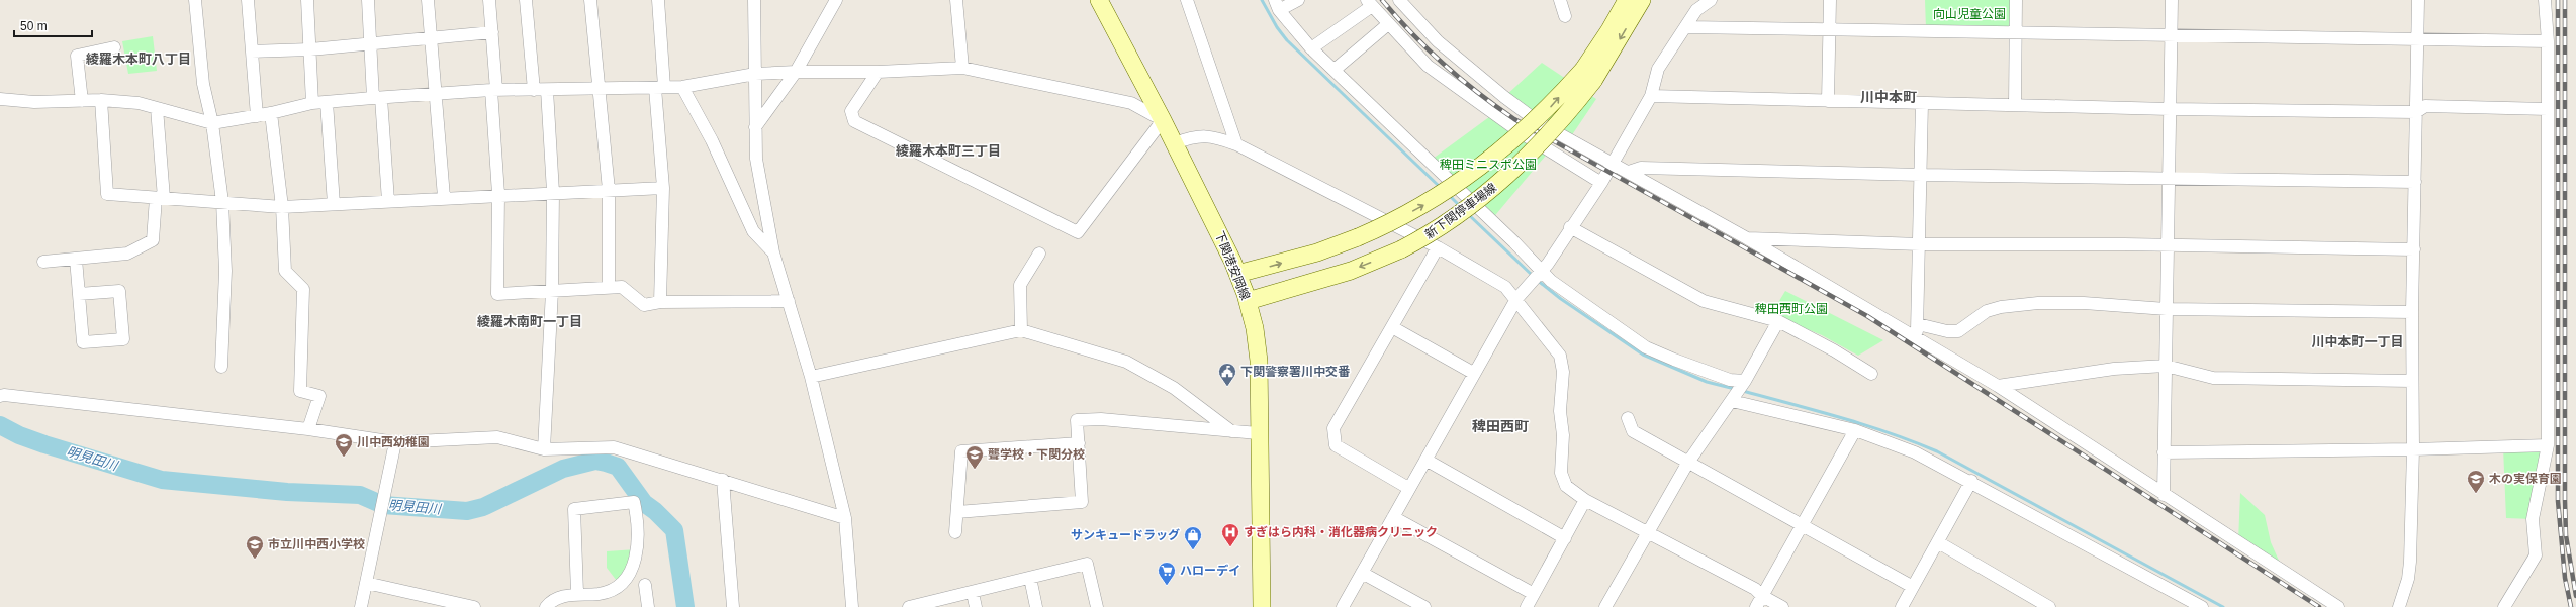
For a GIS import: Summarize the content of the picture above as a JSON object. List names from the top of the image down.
{
  "streets": {
    "main road": ["新下関停車場線", "下関港安岡線"]
  },
  "crossings": [
    ["新下関停車場線", "下関港安岡線"]
  ],
  "districts": [
    "綾羅木本町八丁目",
    "川中本町",
    "綾羅木本町三丁目",
    "綾羅木南町一丁目",
    "川中本町一丁目",
    "稗田西町"
  ],
  "water": ["明見田川"],
  "parks": ["向山児童公園", "稗田ミニスポ公園", "稗田西町公園"],
  "places": {
    "public building": ["下関警察署川中交番"],
    "school or university": [
      "川中西幼稚園",
      "聾学校・下関分校",
      "木の実保育園",
      "市立川中西小学校"
    ],
    "hospital": ["すぎはら内科・消化器病クリニック"],
    "shop": ["サンキュードラッグ"],
    "supermarket": ["ハローデイ"]
  },
  "scale_bar": "50 m"
}
